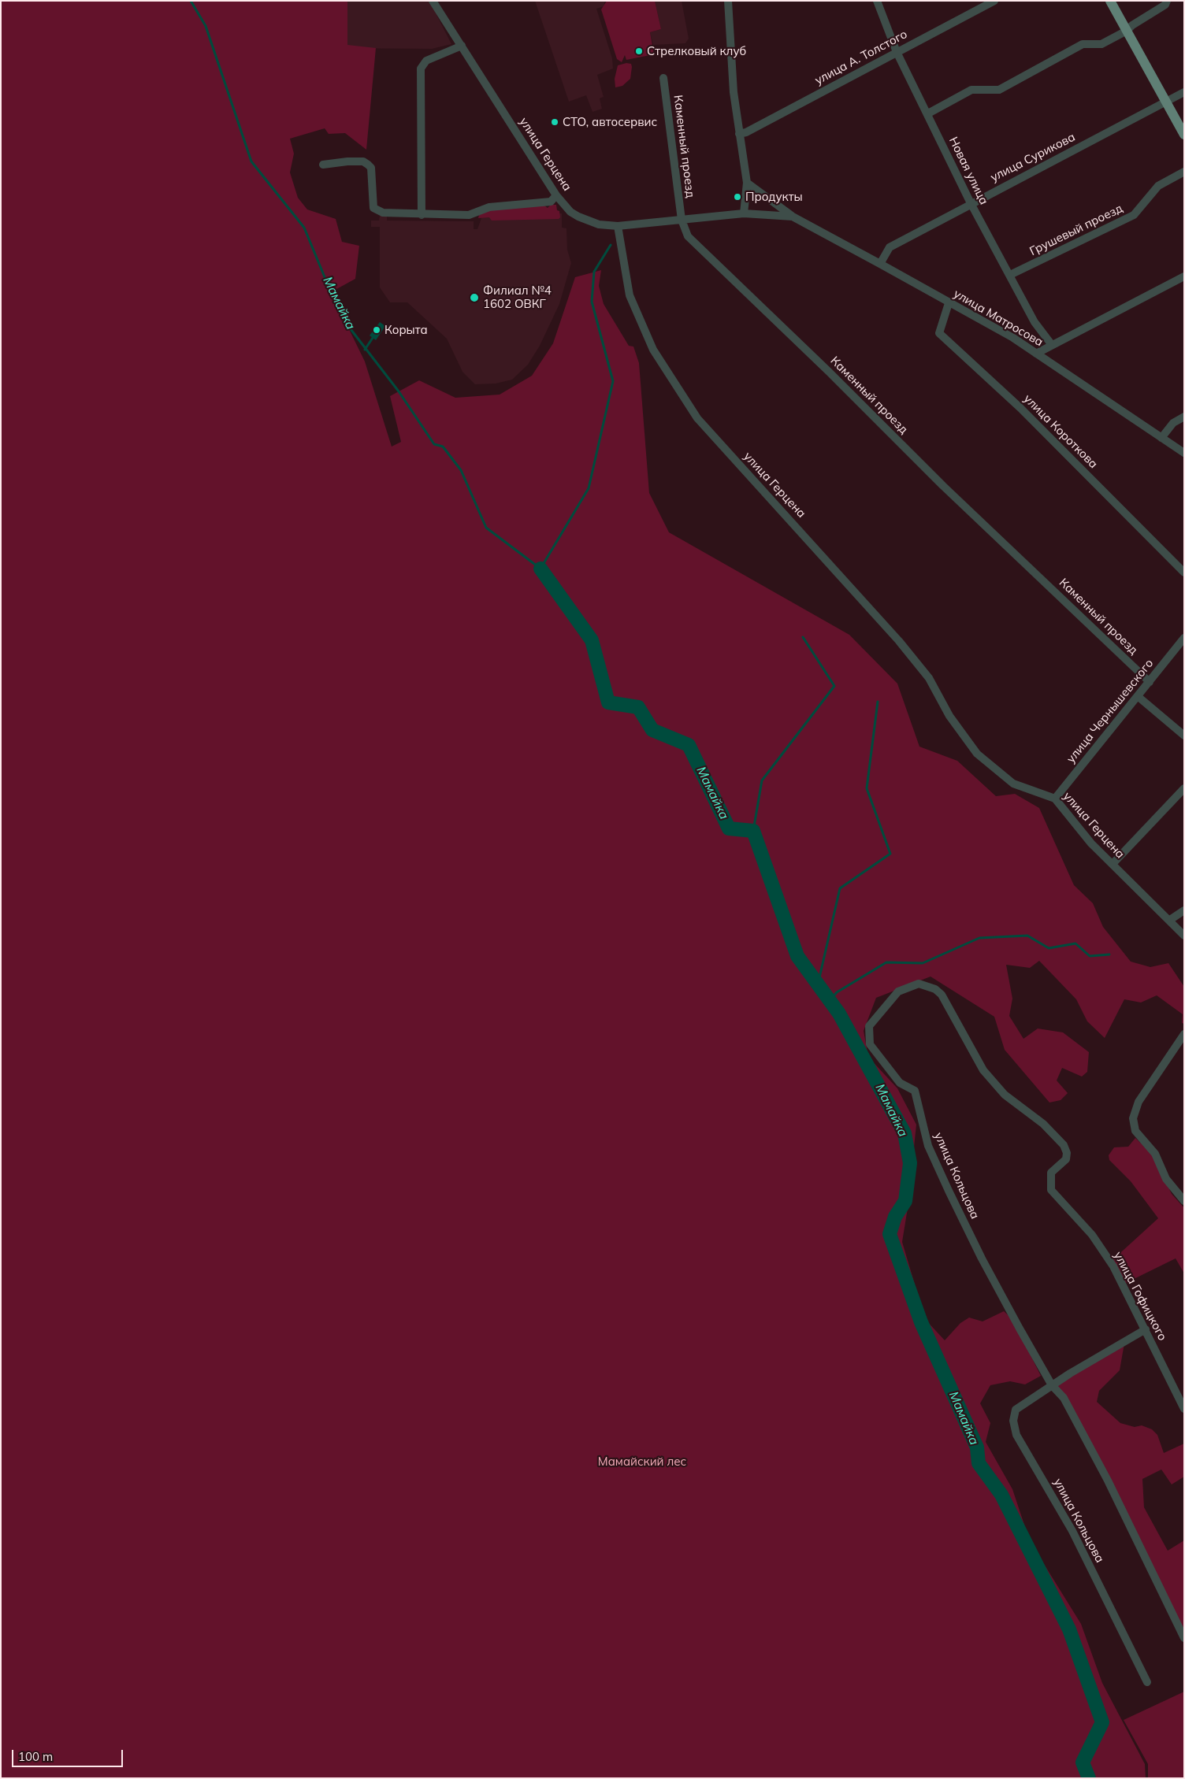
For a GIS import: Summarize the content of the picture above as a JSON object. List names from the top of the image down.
{
  "streets": {
    "street": [
      "улица А. Толстого",
      "Каменный проезд",
      "улица Герцена",
      "улица Сурикова",
      "Новая улица",
      "Грушевый проезд",
      "улица Матросова",
      "улица Короткова",
      "улица Чернышевского",
      "улица Кольцова",
      "улица Гофицкого"
    ]
  },
  "crossings": [
    ["улица А. Толстого", "Новая улица"],
    ["Каменный проезд", "улица Матросова"],
    ["Каменный проезд", "улица Чернышевского"],
    ["улица Герцена", "улица Матросова"],
    ["улица Герцена", "улица Чернышевского"],
    ["улица Сурикова", "Новая улица"],
    ["улица Сурикова", "улица Матросова"],
    ["Новая улица", "Грушевый проезд"],
    ["улица Матросова", "улица Короткова"],
    ["улица Кольцова", "улица Гофицкого"]
  ],
  "water": ["Мамайка"],
  "parks": ["Мамайский лес"],
  "places": [
    "Стрелковый клуб",
    "СТО, автосервис",
    "Продукты",
    "Филиал №4 1602 ОВКГ",
    "Корыта"
  ],
  "scale_bar": "100 m"
}
